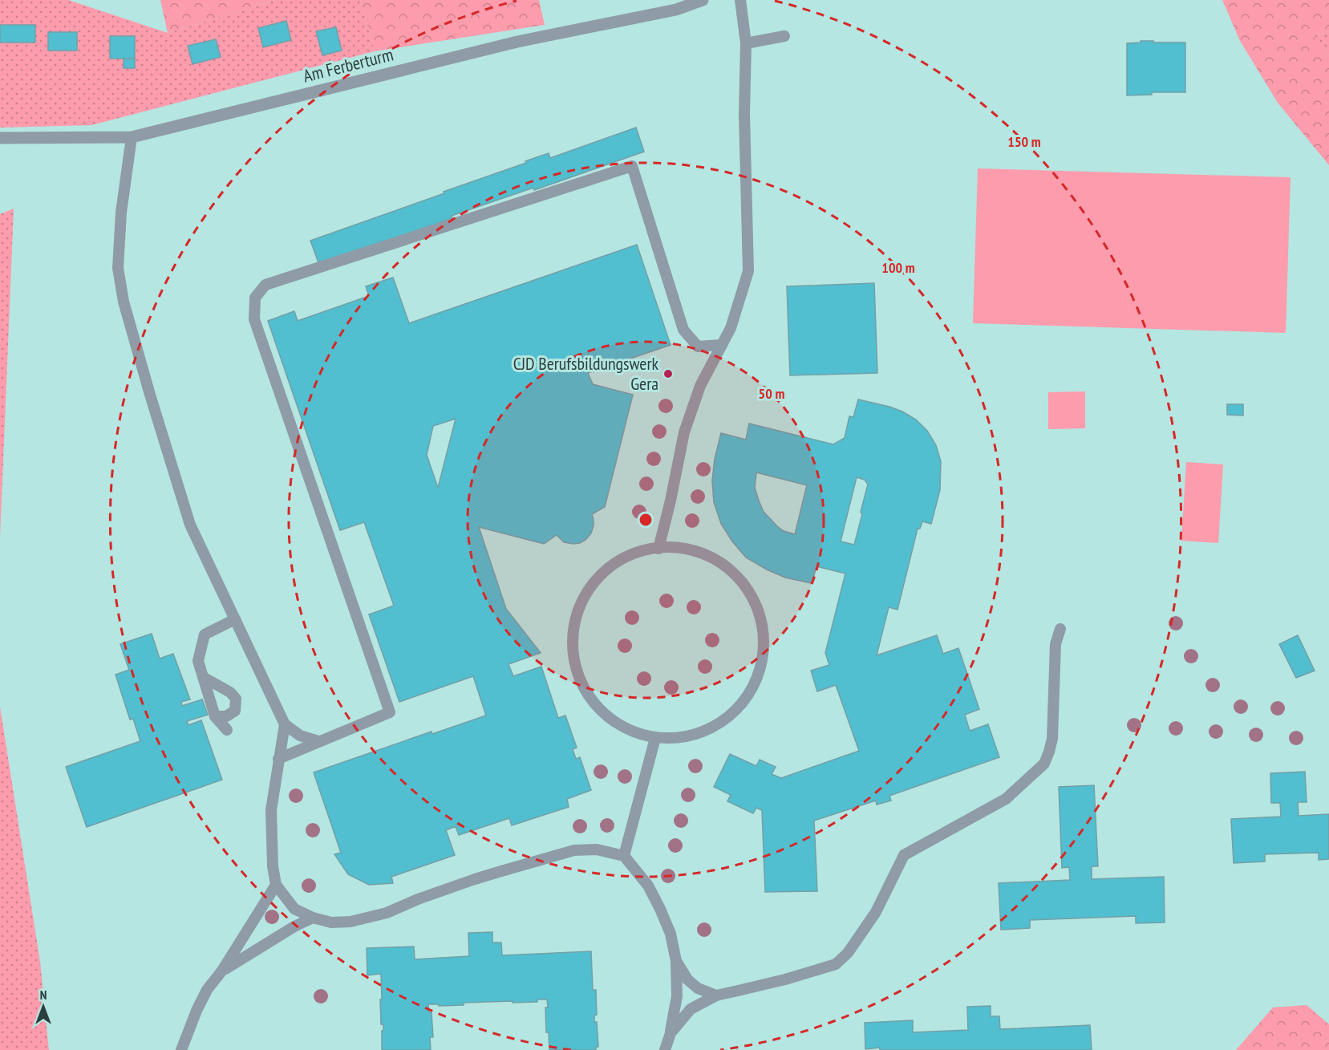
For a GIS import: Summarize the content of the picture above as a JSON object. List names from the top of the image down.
{
  "streets": {
    "street": ["Am Ferberturm"]
  },
  "places": ["CJD Berufsbildungswerk Gera"],
  "north": "top",
  "rings": ["150 m", "100 m", "50 m"]
}
